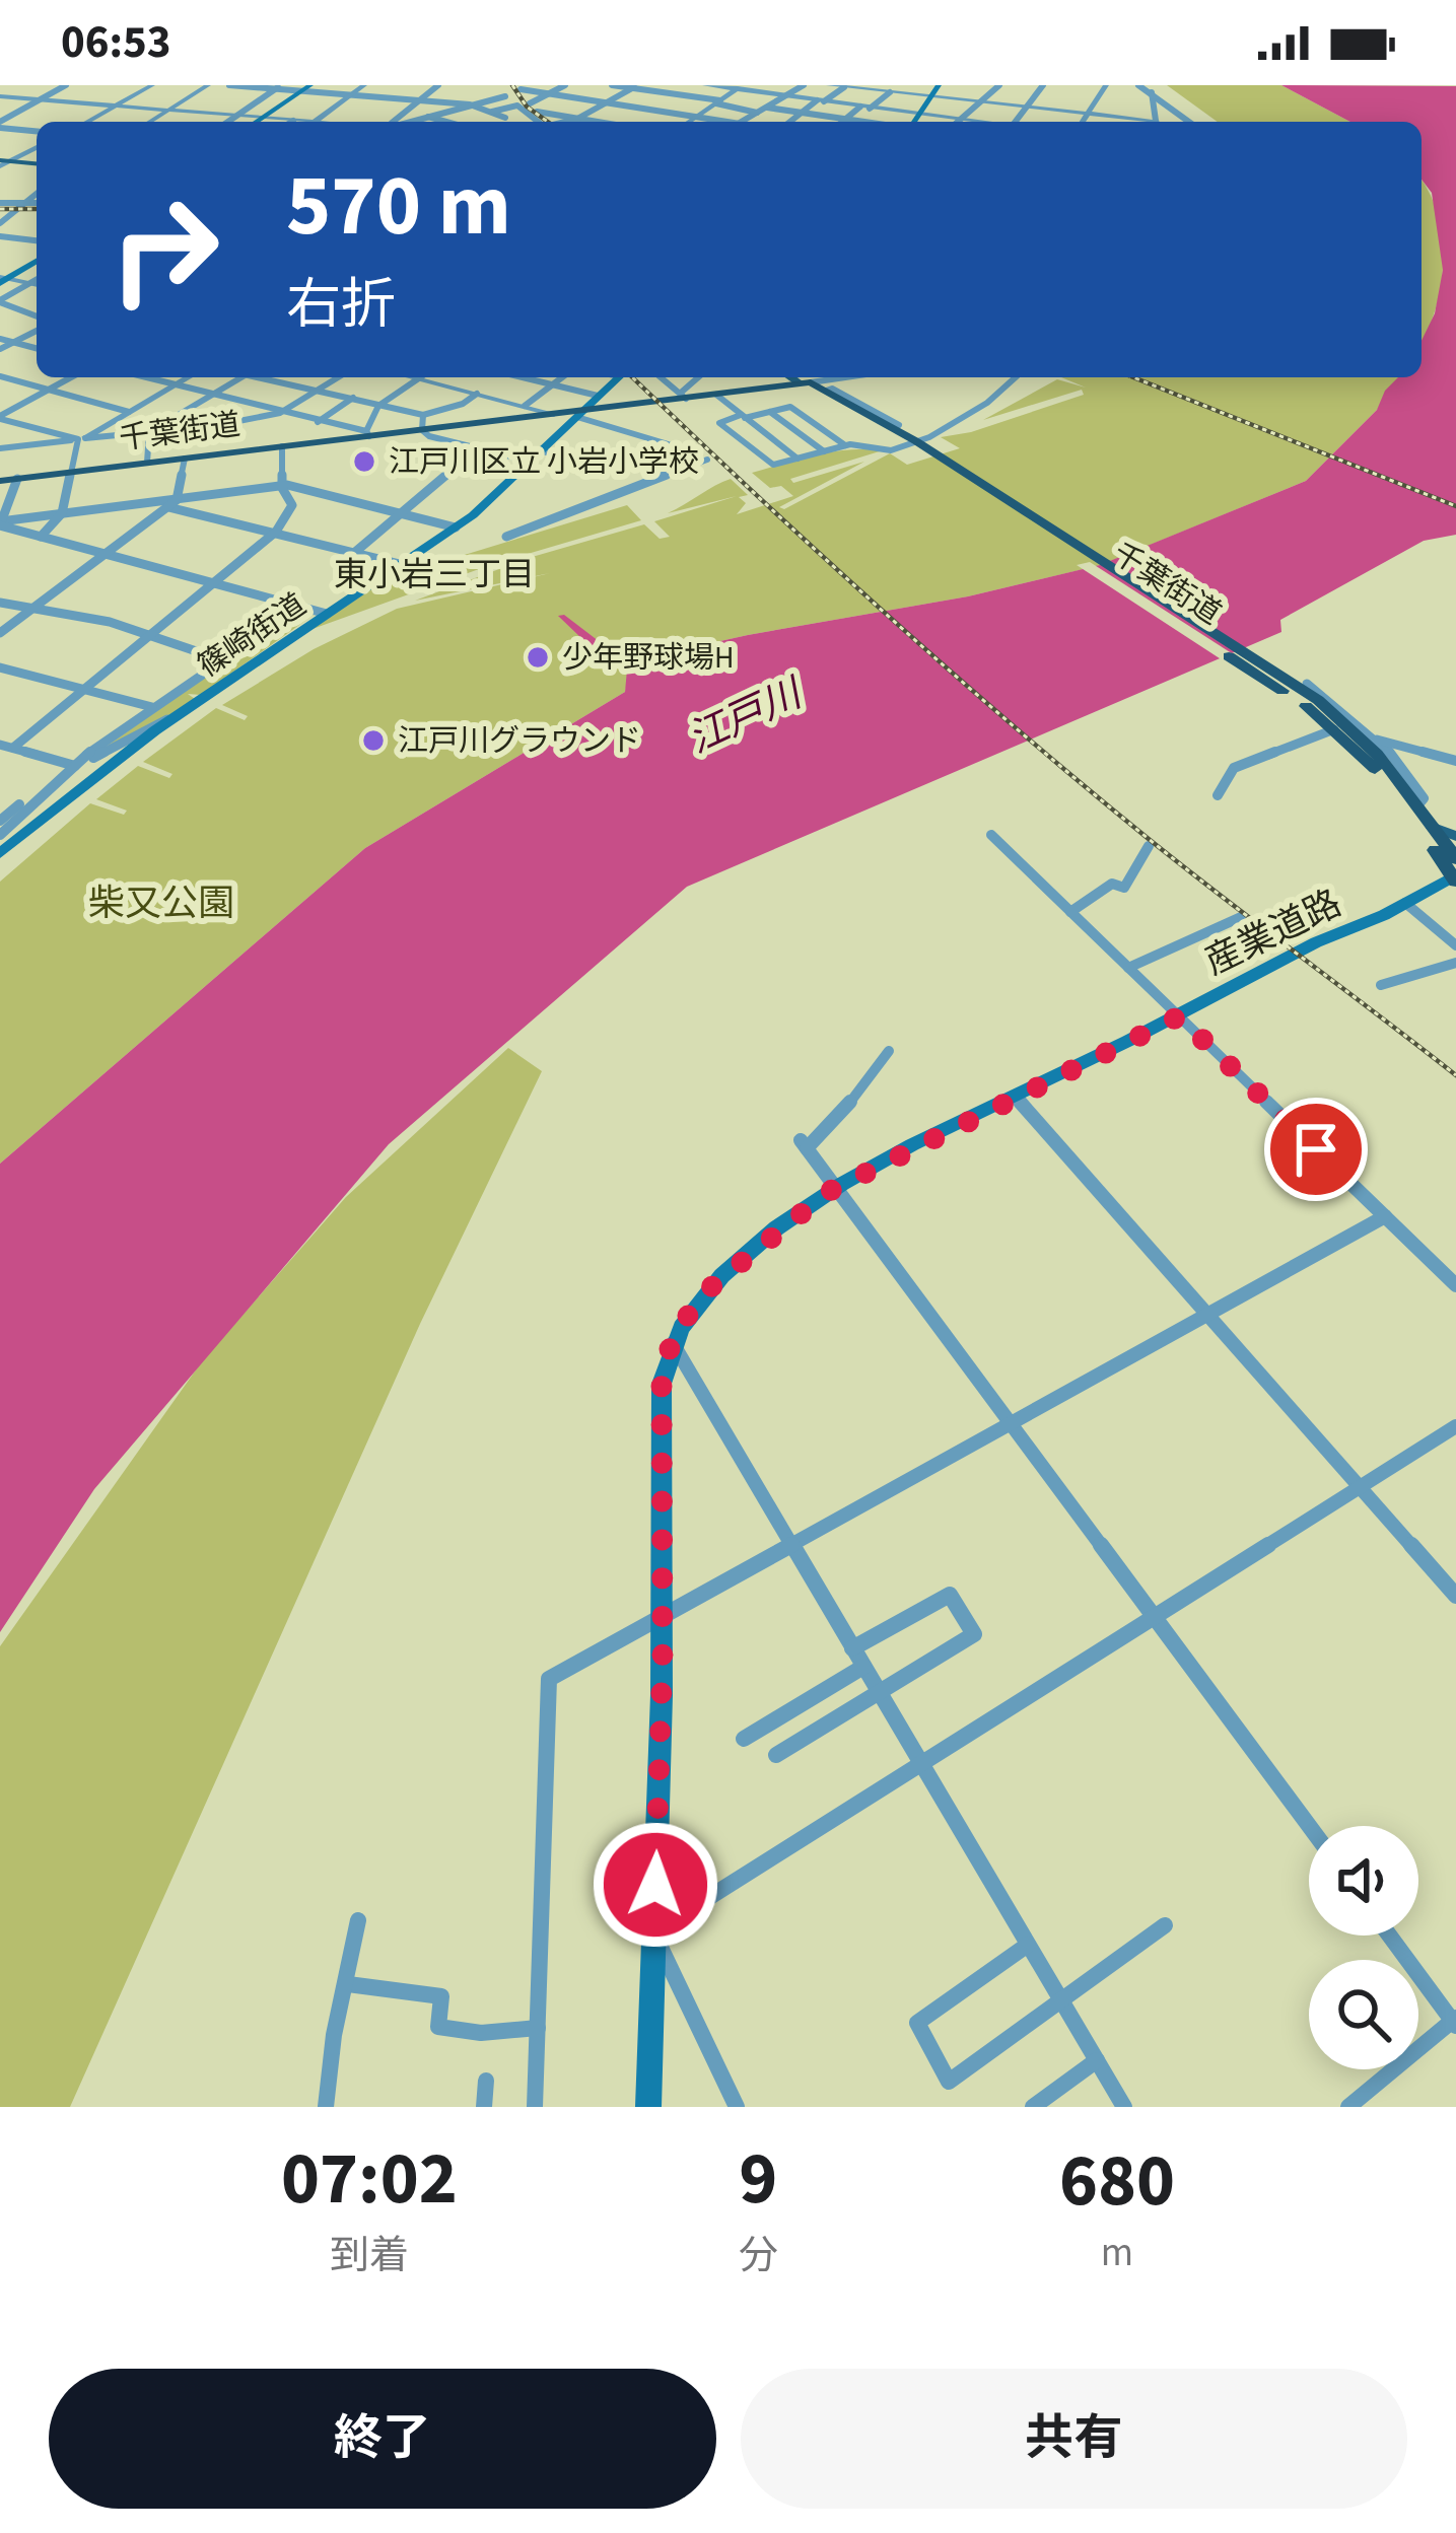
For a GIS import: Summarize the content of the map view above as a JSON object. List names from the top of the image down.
{
  "streets": {
    "highway": ["千葉街道"],
    "main road": ["篠崎街道", "産業道路"]
  },
  "crossings": [
    ["千葉街道", "篠崎街道"],
    ["千葉街道", "産業道路"]
  ],
  "districts": ["東小岩三丁目"],
  "water": ["江戸川"],
  "parks": ["柴又公園"],
  "places": ["江戸川区立 小岩小学校", "少年野球場H", "江戸川グラウンド"],
  "page": {
    "status": "06:53",
    "turn": ["570 m", "右折"],
    "eta": [
      "07:02",
      "到着",
      "9",
      "分",
      "680",
      "m"
    ],
    "buttons": ["終了", "共有"]
  }
}
